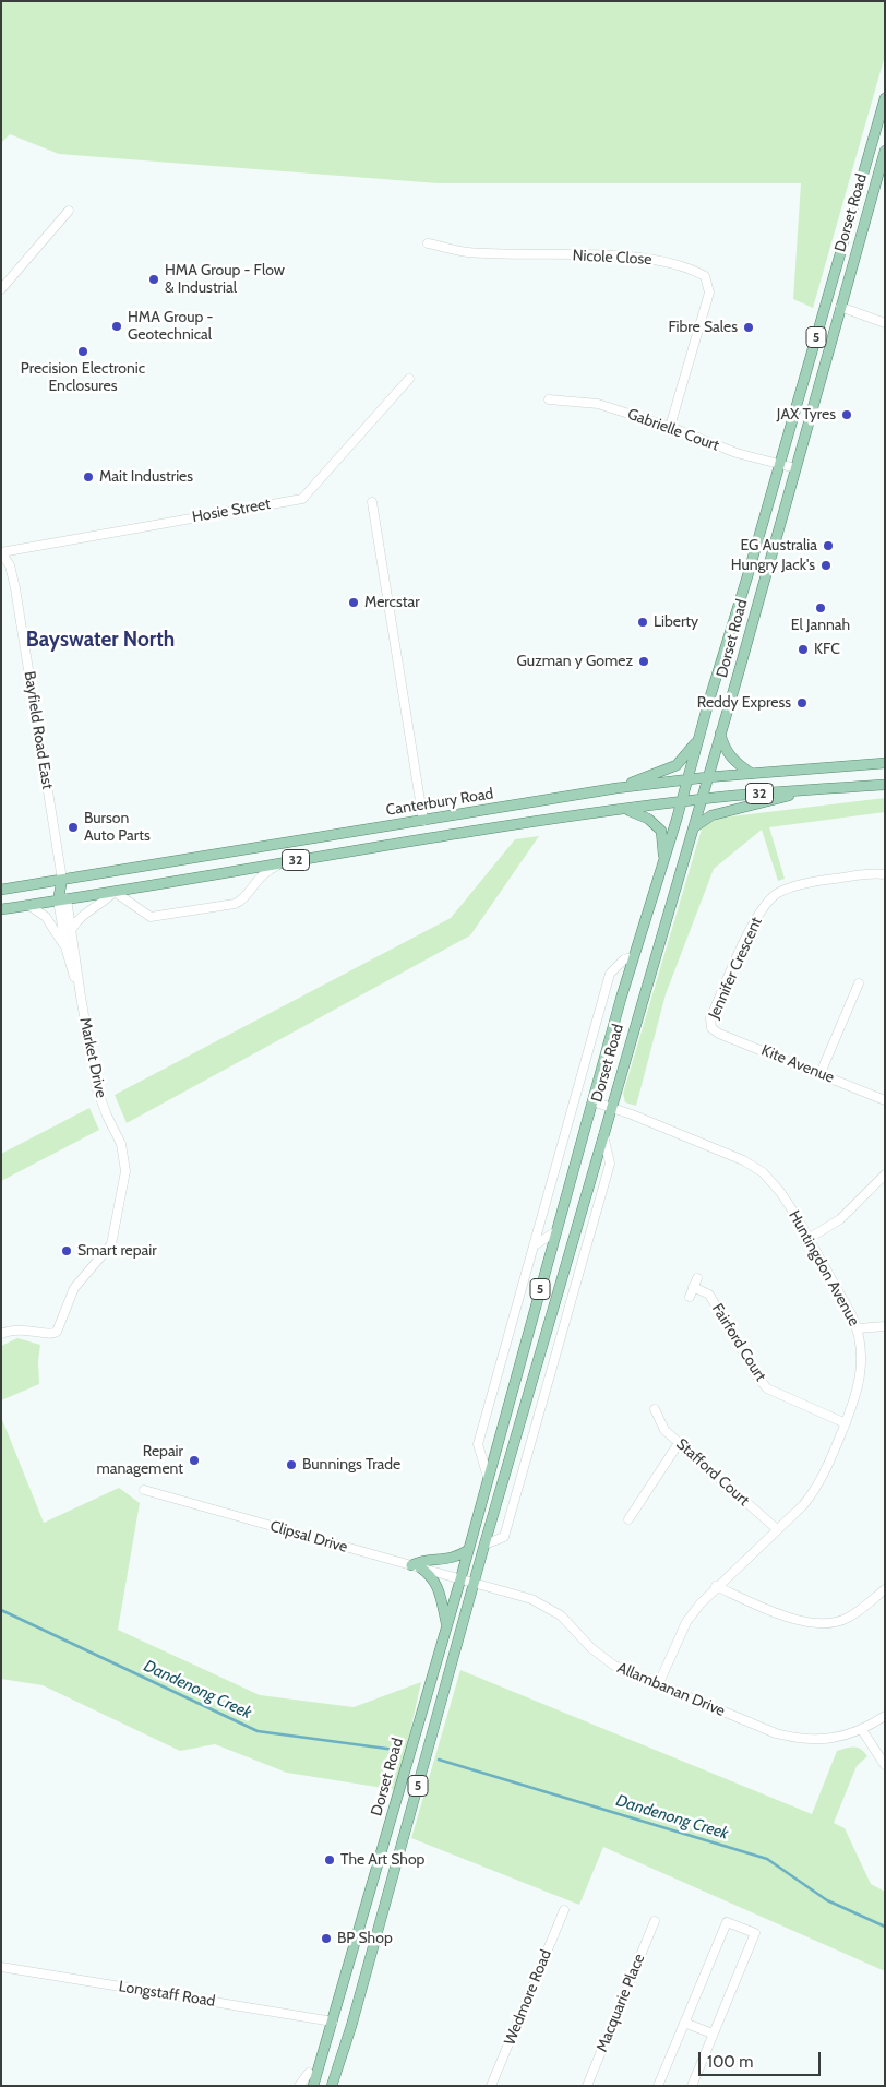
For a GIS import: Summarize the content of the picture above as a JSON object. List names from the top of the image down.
{
  "streets": {
    "main road": [
      "Dorset Road",
      "5",
      "32",
      "Canterbury Road"
    ],
    "street": [
      "Nicole Close",
      "Gabrielle Court",
      "Hosie Street",
      "Bayfield Road East",
      "Jennifer Crescent",
      "Market Drive",
      "Kite Avenue",
      "Huntingdon Avenue",
      "Fairford Court",
      "Stafford Court",
      "Clipsal Drive",
      "Allambanan Drive",
      "Longstaff Road",
      "Wedmore Road",
      "Macquarie Place"
    ]
  },
  "crossings": [
    ["Dorset Road", "Gabrielle Court"],
    ["Dorset Road", "32"],
    ["Dorset Road", "Canterbury Road"],
    ["Dorset Road", "Huntingdon Avenue"],
    ["Dorset Road", "Clipsal Drive"],
    ["Dorset Road", "Allambanan Drive"],
    ["Dorset Road", "Longstaff Road"],
    ["Nicole Close", "Gabrielle Court"],
    ["Hosie Street", "Bayfield Road East"],
    ["Bayfield Road East", "Canterbury Road"],
    ["32", "Market Drive"],
    ["Jennifer Crescent", "Kite Avenue"],
    ["Huntingdon Avenue", "Fairford Court"],
    ["Huntingdon Avenue", "Stafford Court"],
    ["Huntingdon Avenue", "Allambanan Drive"],
    ["Clipsal Drive", "Allambanan Drive"]
  ],
  "districts": ["Bayswater North"],
  "water": ["Dandenong Creek"],
  "places": [
    "HMA Group - Flow & Industrial",
    "HMA Group - Geotechnical",
    "Fibre Sales",
    "Precision Electronic Enclosures",
    "JAX Tyres",
    "Mait Industries",
    "EG Australia",
    "Hungry Jack's",
    "Mercstar",
    "El Jannah",
    "Liberty",
    "KFC",
    "Guzman y Gomez",
    "Reddy Express",
    "Burson Auto Parts",
    "Smart repair",
    "Repair management",
    "Bunnings Trade",
    "The Art Shop",
    "BP Shop"
  ],
  "scale_bar": "100 m"
}
